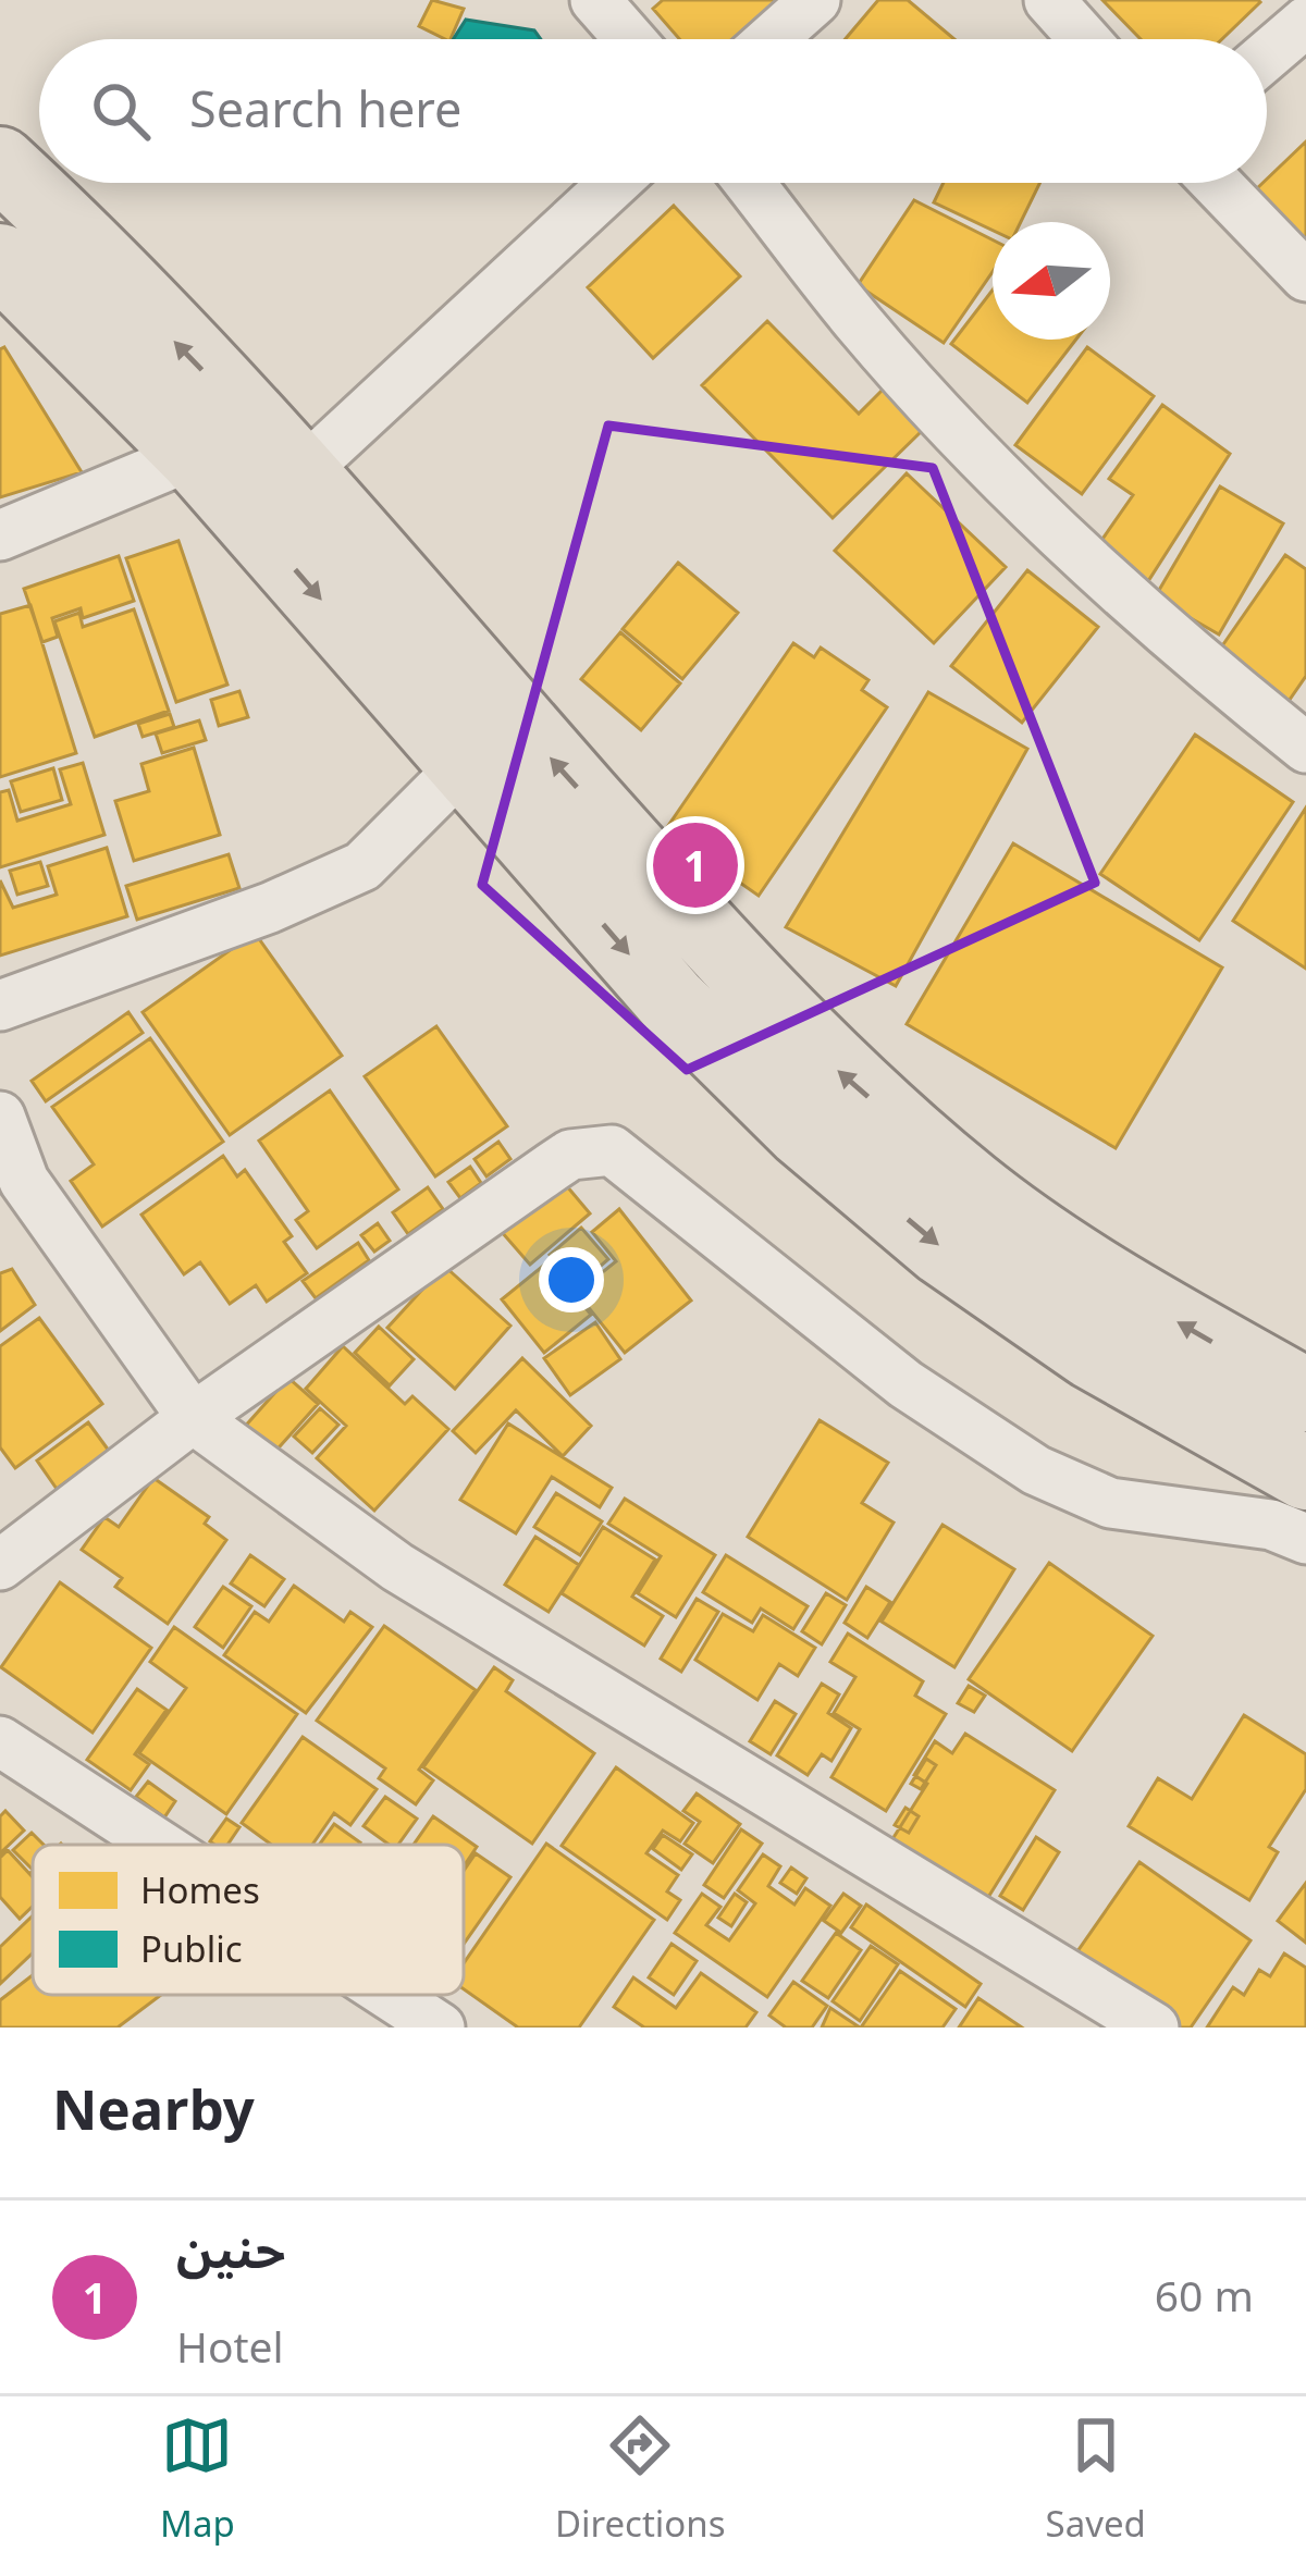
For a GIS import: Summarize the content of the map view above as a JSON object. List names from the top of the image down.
{
  "legend": ["Homes", "Public"],
  "north": "left",
  "page": {
    "search": "Search here",
    "pins": "1",
    "heading": "Nearby",
    "list": [
      {
        "mark": "1",
        "name": "حنين",
        "note": "Hotel",
        "value": "60 m"
      }
    ],
    "nav": ["Map", "Directions", "Saved"]
  }
}
